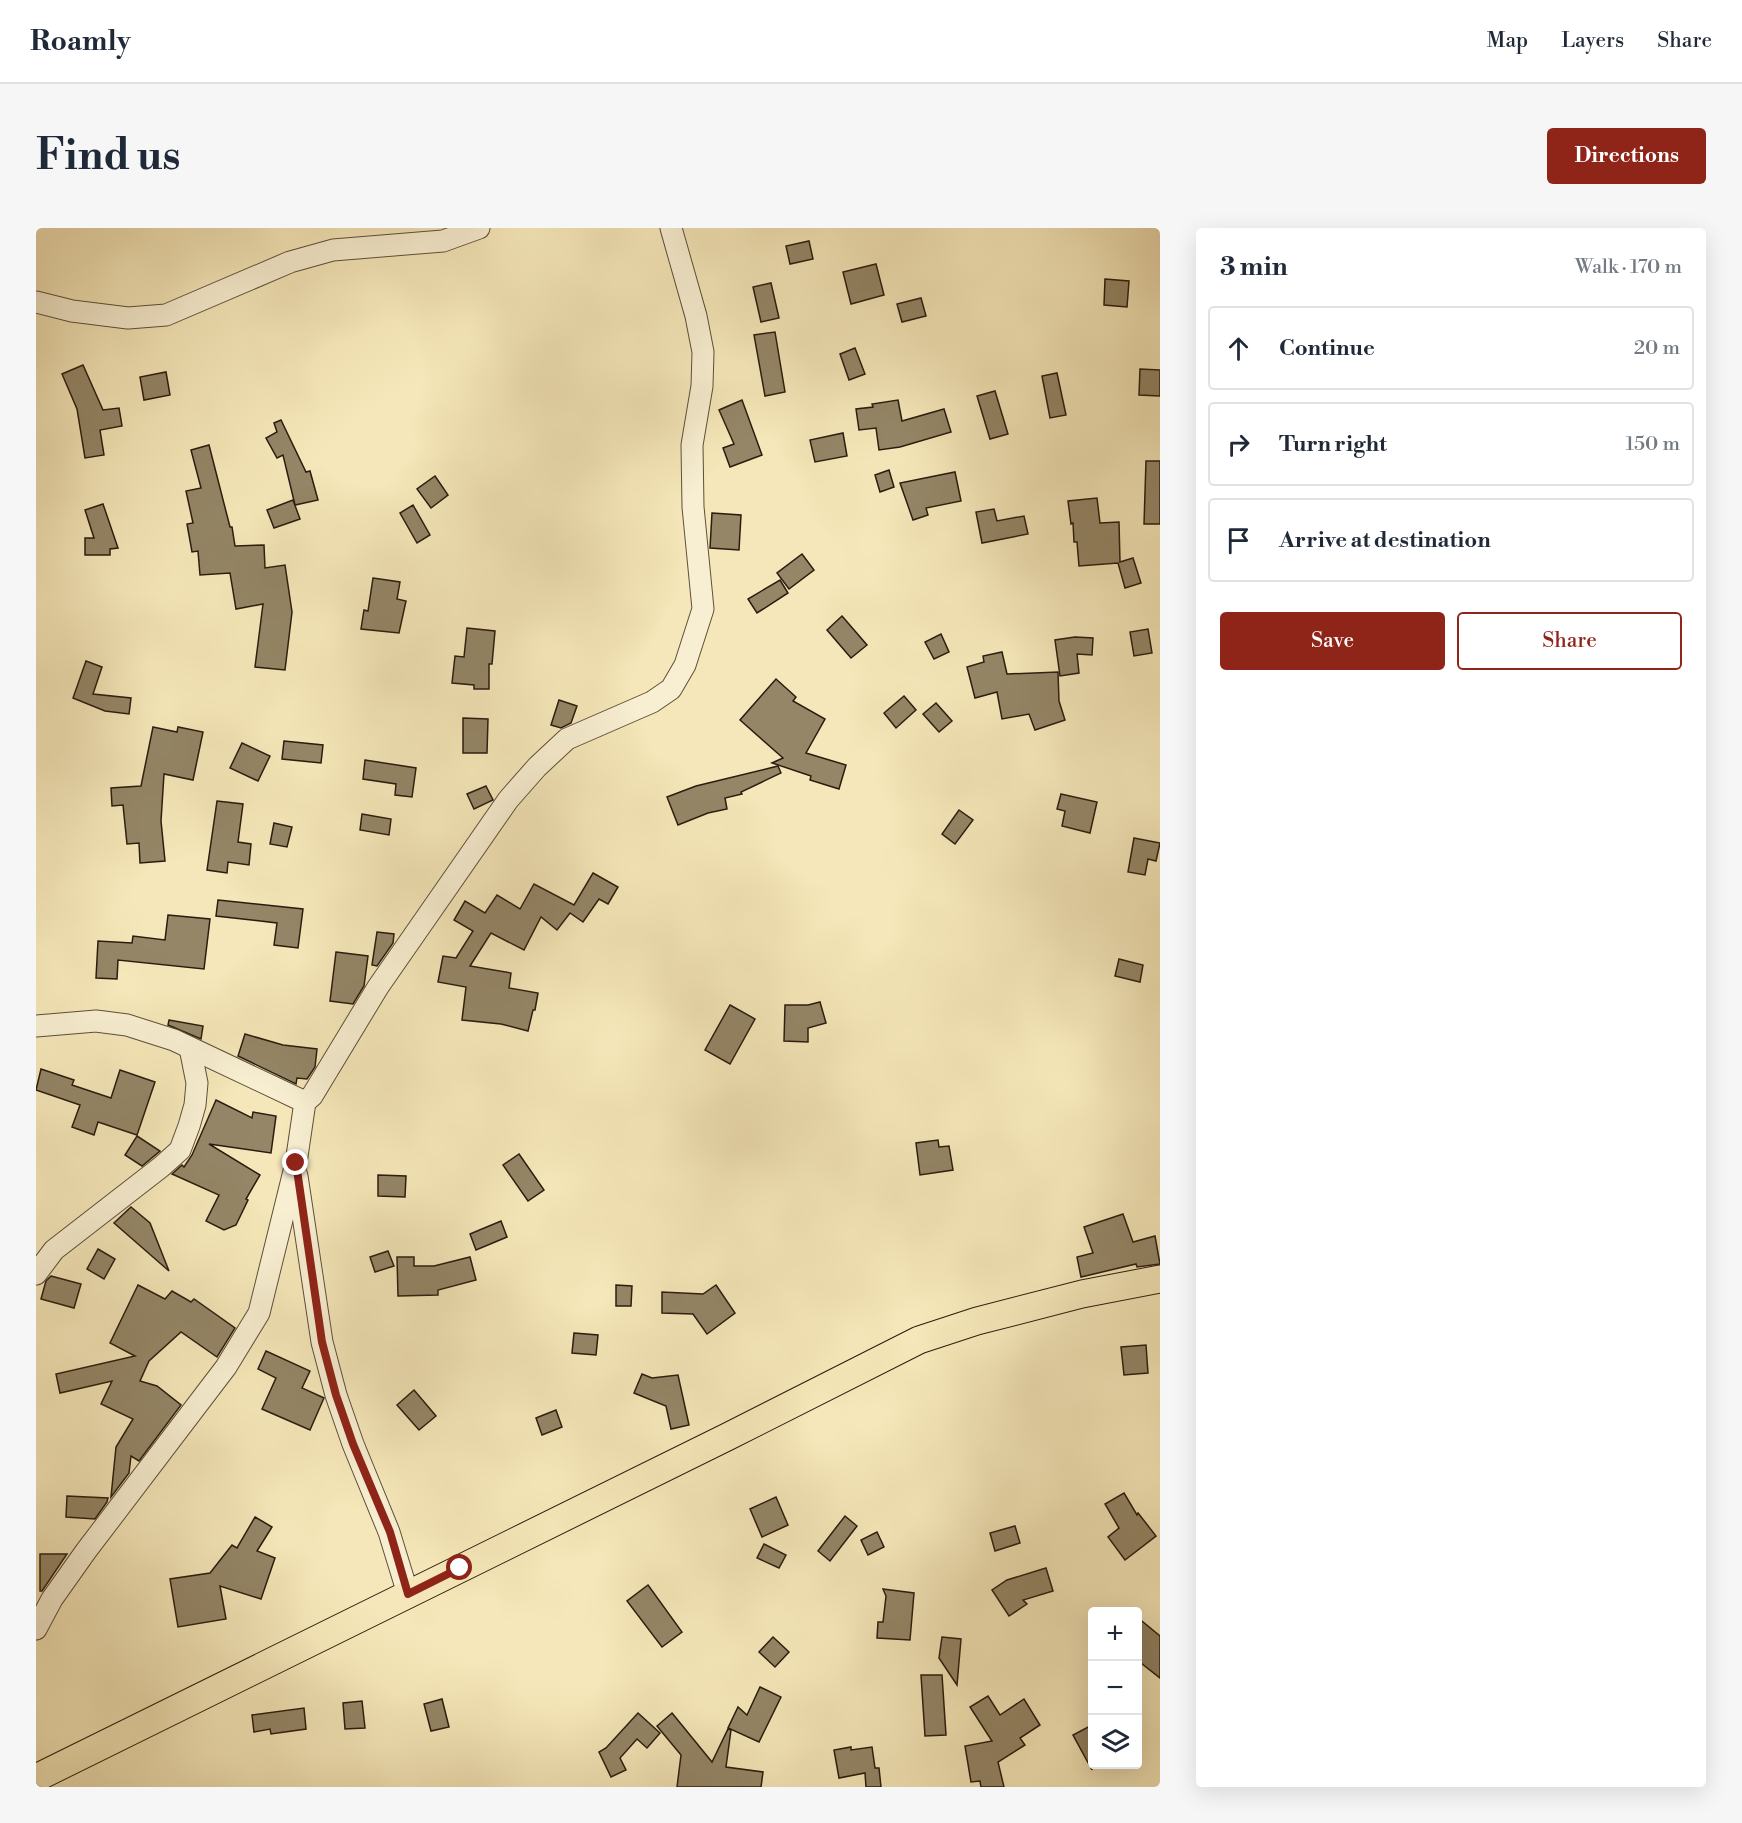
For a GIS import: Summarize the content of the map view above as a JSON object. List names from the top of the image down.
{
  "page": {
    "header": "Roamly",
    "nav": ["Map", "Layers", "Share"],
    "buttons": [
      "Directions",
      ["Save", "Share"]
    ],
    "title": "Find us",
    "heading": ["3 min", "Walk · 170 m"],
    "list": [
      ["Continue", "20 m"],
      ["Turn right", "150 m"],
      "Arrive at destination"
    ],
    "map_buttons": ["+", "−"]
  }
}
